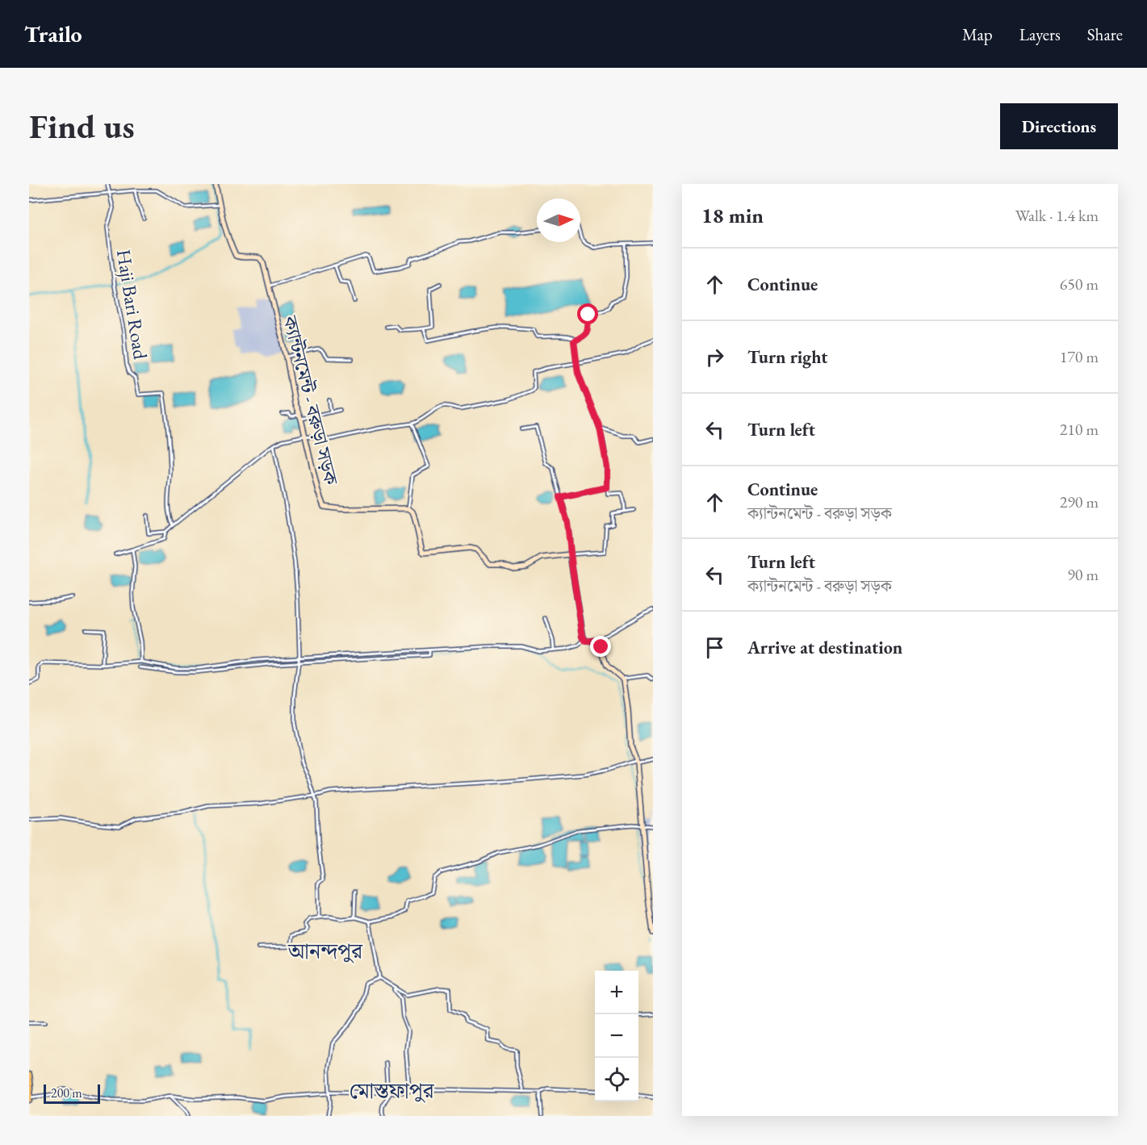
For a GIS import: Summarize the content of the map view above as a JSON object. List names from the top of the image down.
{
  "streets": {
    "main road": ["ক্যান্টনমেন্ট - বরুড়া সড়ক"],
    "street": ["Haji Bari Road"]
  },
  "districts": ["আনন্দপুর", "মোস্তফাপুর"],
  "scale_bar": "200 m",
  "north": "right",
  "page": {
    "header": "Trailo",
    "nav": ["Map", "Layers", "Share"],
    "buttons": "Directions",
    "title": "Find us",
    "heading": ["18 min", "Walk · 1.4 km"],
    "list": [
      ["Continue", "650 m"],
      ["Turn right", "170 m"],
      ["Turn left", "210 m"],
      ["Continue", "ক্যান্টনমেন্ট - বরুড়া সড়ক", "290 m"],
      ["Turn left", "ক্যান্টনমেন্ট - বরুড়া সড়ক", "90 m"],
      "Arrive at destination"
    ],
    "map_buttons": ["+", "−"],
    "scale": "200 m"
  }
}
